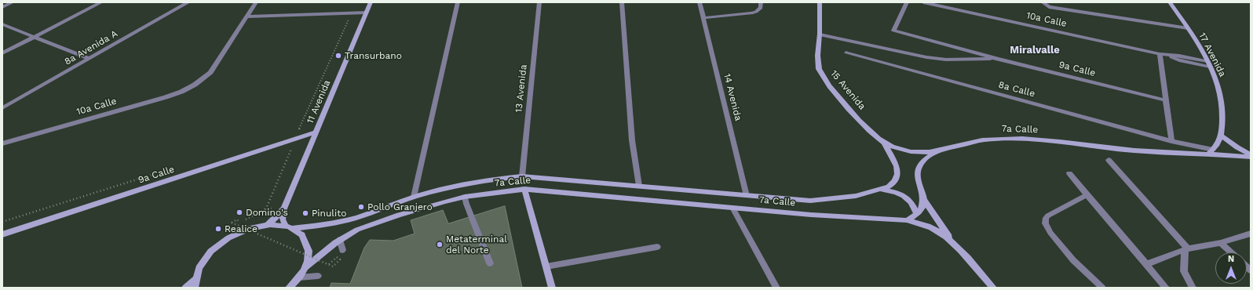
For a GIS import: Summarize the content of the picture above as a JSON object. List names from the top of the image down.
{
  "streets": {
    "main road": [
      "17 Avenida",
      "9a Calle",
      "15 Avenida",
      "11 Avenida",
      "7a Calle"
    ],
    "street": [
      "10a Calle",
      "8a Avenida A",
      "13 Avenida",
      "8a Calle",
      "14 Avenida"
    ]
  },
  "crossings": [
    ["10a Calle", "17 Avenida"],
    ["17 Avenida", "8a Calle"],
    ["17 Avenida", "7a Calle"],
    ["9a Calle", "11 Avenida"],
    ["13 Avenida", "7a Calle"],
    ["8a Calle", "7a Calle"],
    ["15 Avenida", "7a Calle"],
    ["14 Avenida", "7a Calle"],
    ["11 Avenida", "7a Calle"]
  ],
  "districts": ["Miralvalle"],
  "places": [
    "Transurbano",
    "Pollo Granjero",
    "Domino's",
    "Pinulito",
    "Realice",
    "Metaterminal del Norte"
  ],
  "north": "top"
}
